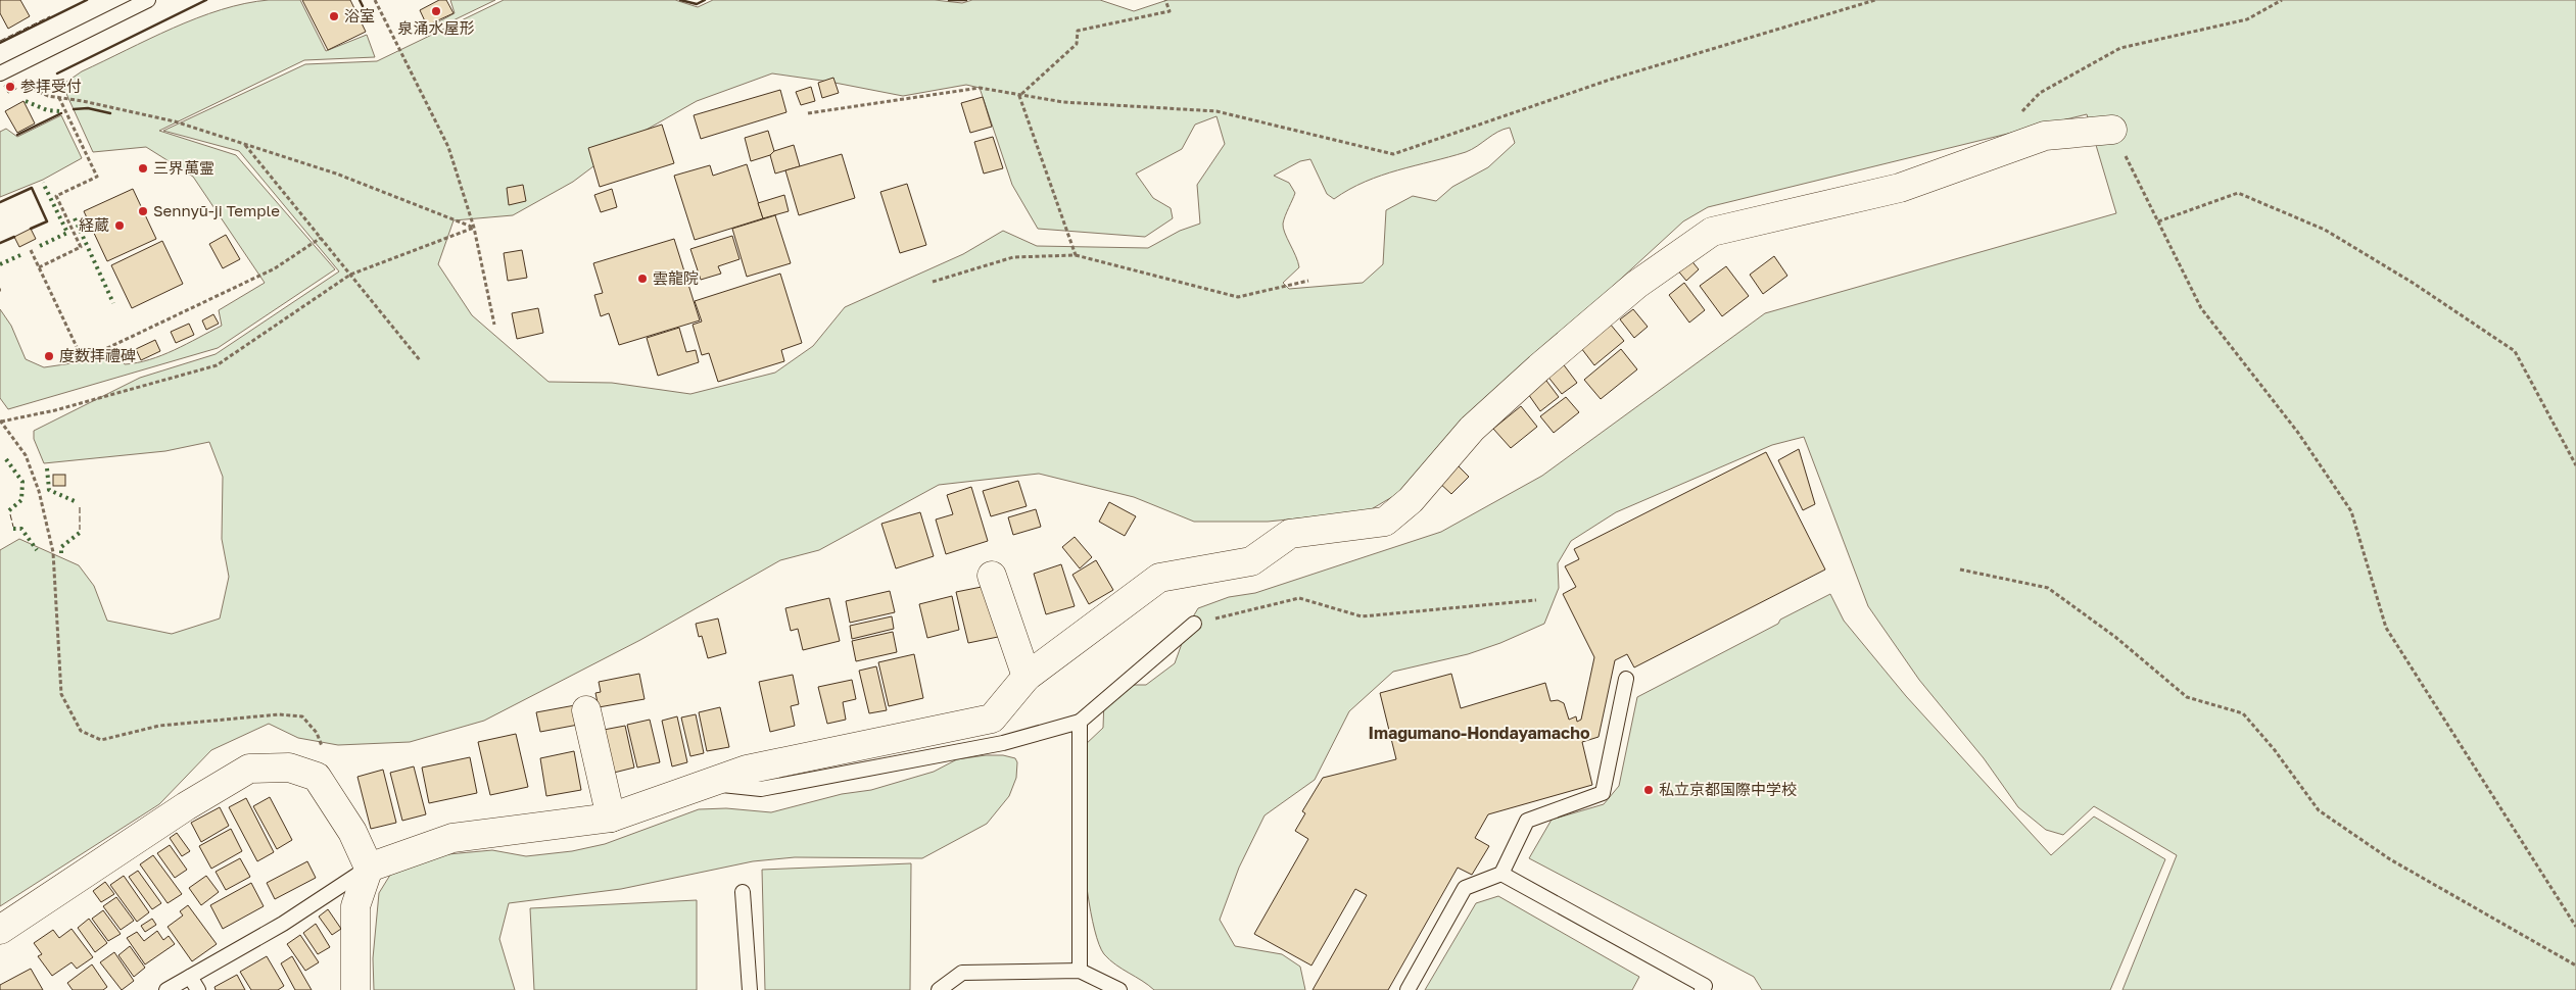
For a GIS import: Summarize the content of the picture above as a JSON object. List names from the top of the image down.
{
  "districts": ["Imagumano-Hondayamacho"],
  "places": [
    "泉涌水屋形",
    "浴室",
    "参拝受付",
    "三界萬霊",
    "Sennyū-ji Temple",
    "経蔵",
    "雲龍院",
    "度数拝禮碑",
    "私立京都国際中学校"
  ]
}
